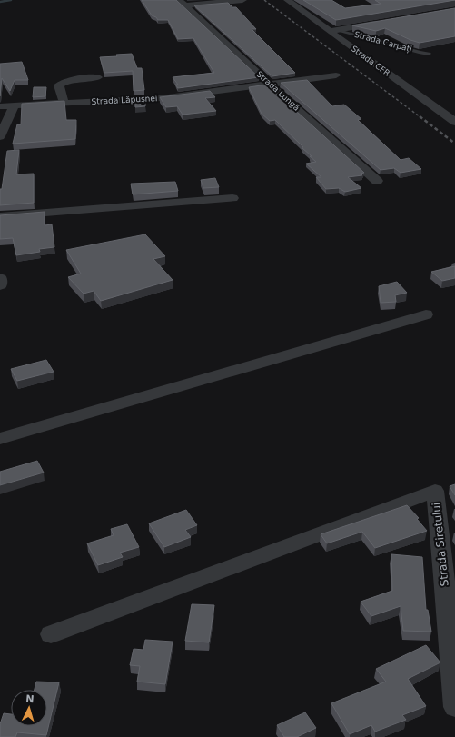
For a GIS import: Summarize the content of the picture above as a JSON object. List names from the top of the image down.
{
  "streets": {
    "street": [
      "Strada Carpați",
      "Strada CFR",
      "Strada Lungă",
      "Strada Lăpușnei",
      "Strada Siretului"
    ]
  },
  "crossings": [
    ["Strada Carpați", "Strada CFR"],
    ["Strada Lungă", "Strada Lăpușnei"]
  ],
  "north": "top"
}
